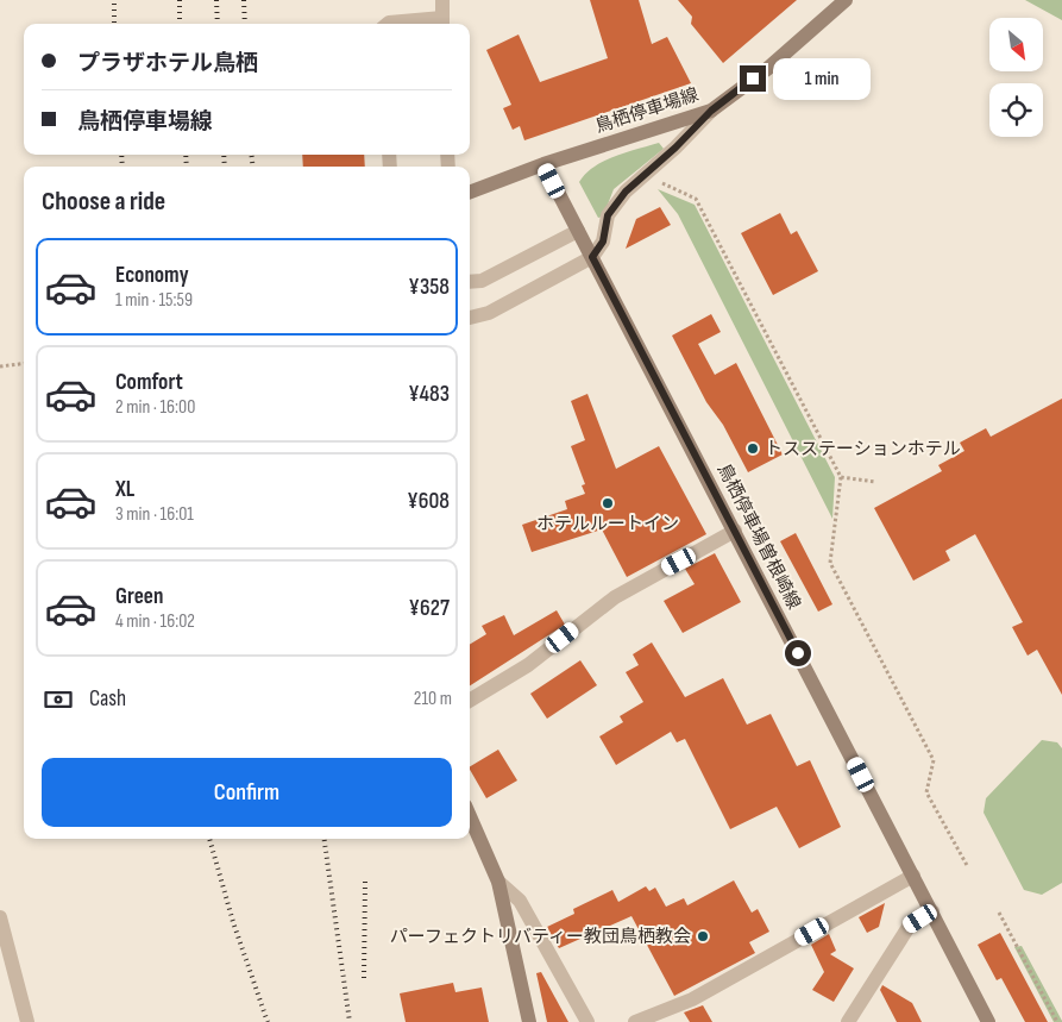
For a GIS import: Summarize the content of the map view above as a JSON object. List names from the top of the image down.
{
  "streets": {
    "main road": ["鳥栖停車場線", "鳥栖停車場曽根崎線"]
  },
  "crossings": [
    ["鳥栖停車場線", "鳥栖停車場曽根崎線"]
  ],
  "places": ["トスステーションホテル", "ホテルルートイン", "パーフェクトリバティー教団鳥栖教会"],
  "north": "bottom right",
  "page": {
    "banner": ["プラザホテル鳥栖", "鳥栖停車場線"],
    "bubble": "1 min",
    "heading": "Choose a ride",
    "list": [
      {
        "name": "Economy",
        "note": "1 min · 15:59",
        "value": "¥358"
      },
      {
        "name": "Comfort",
        "note": "2 min · 16:00",
        "value": "¥483"
      },
      {
        "name": "XL",
        "note": "3 min · 16:01",
        "value": "¥608"
      },
      {
        "name": "Green",
        "note": "4 min · 16:02",
        "value": "¥627"
      }
    ],
    "pay": ["Cash", "210 m"],
    "buttons": "Confirm"
  }
}
